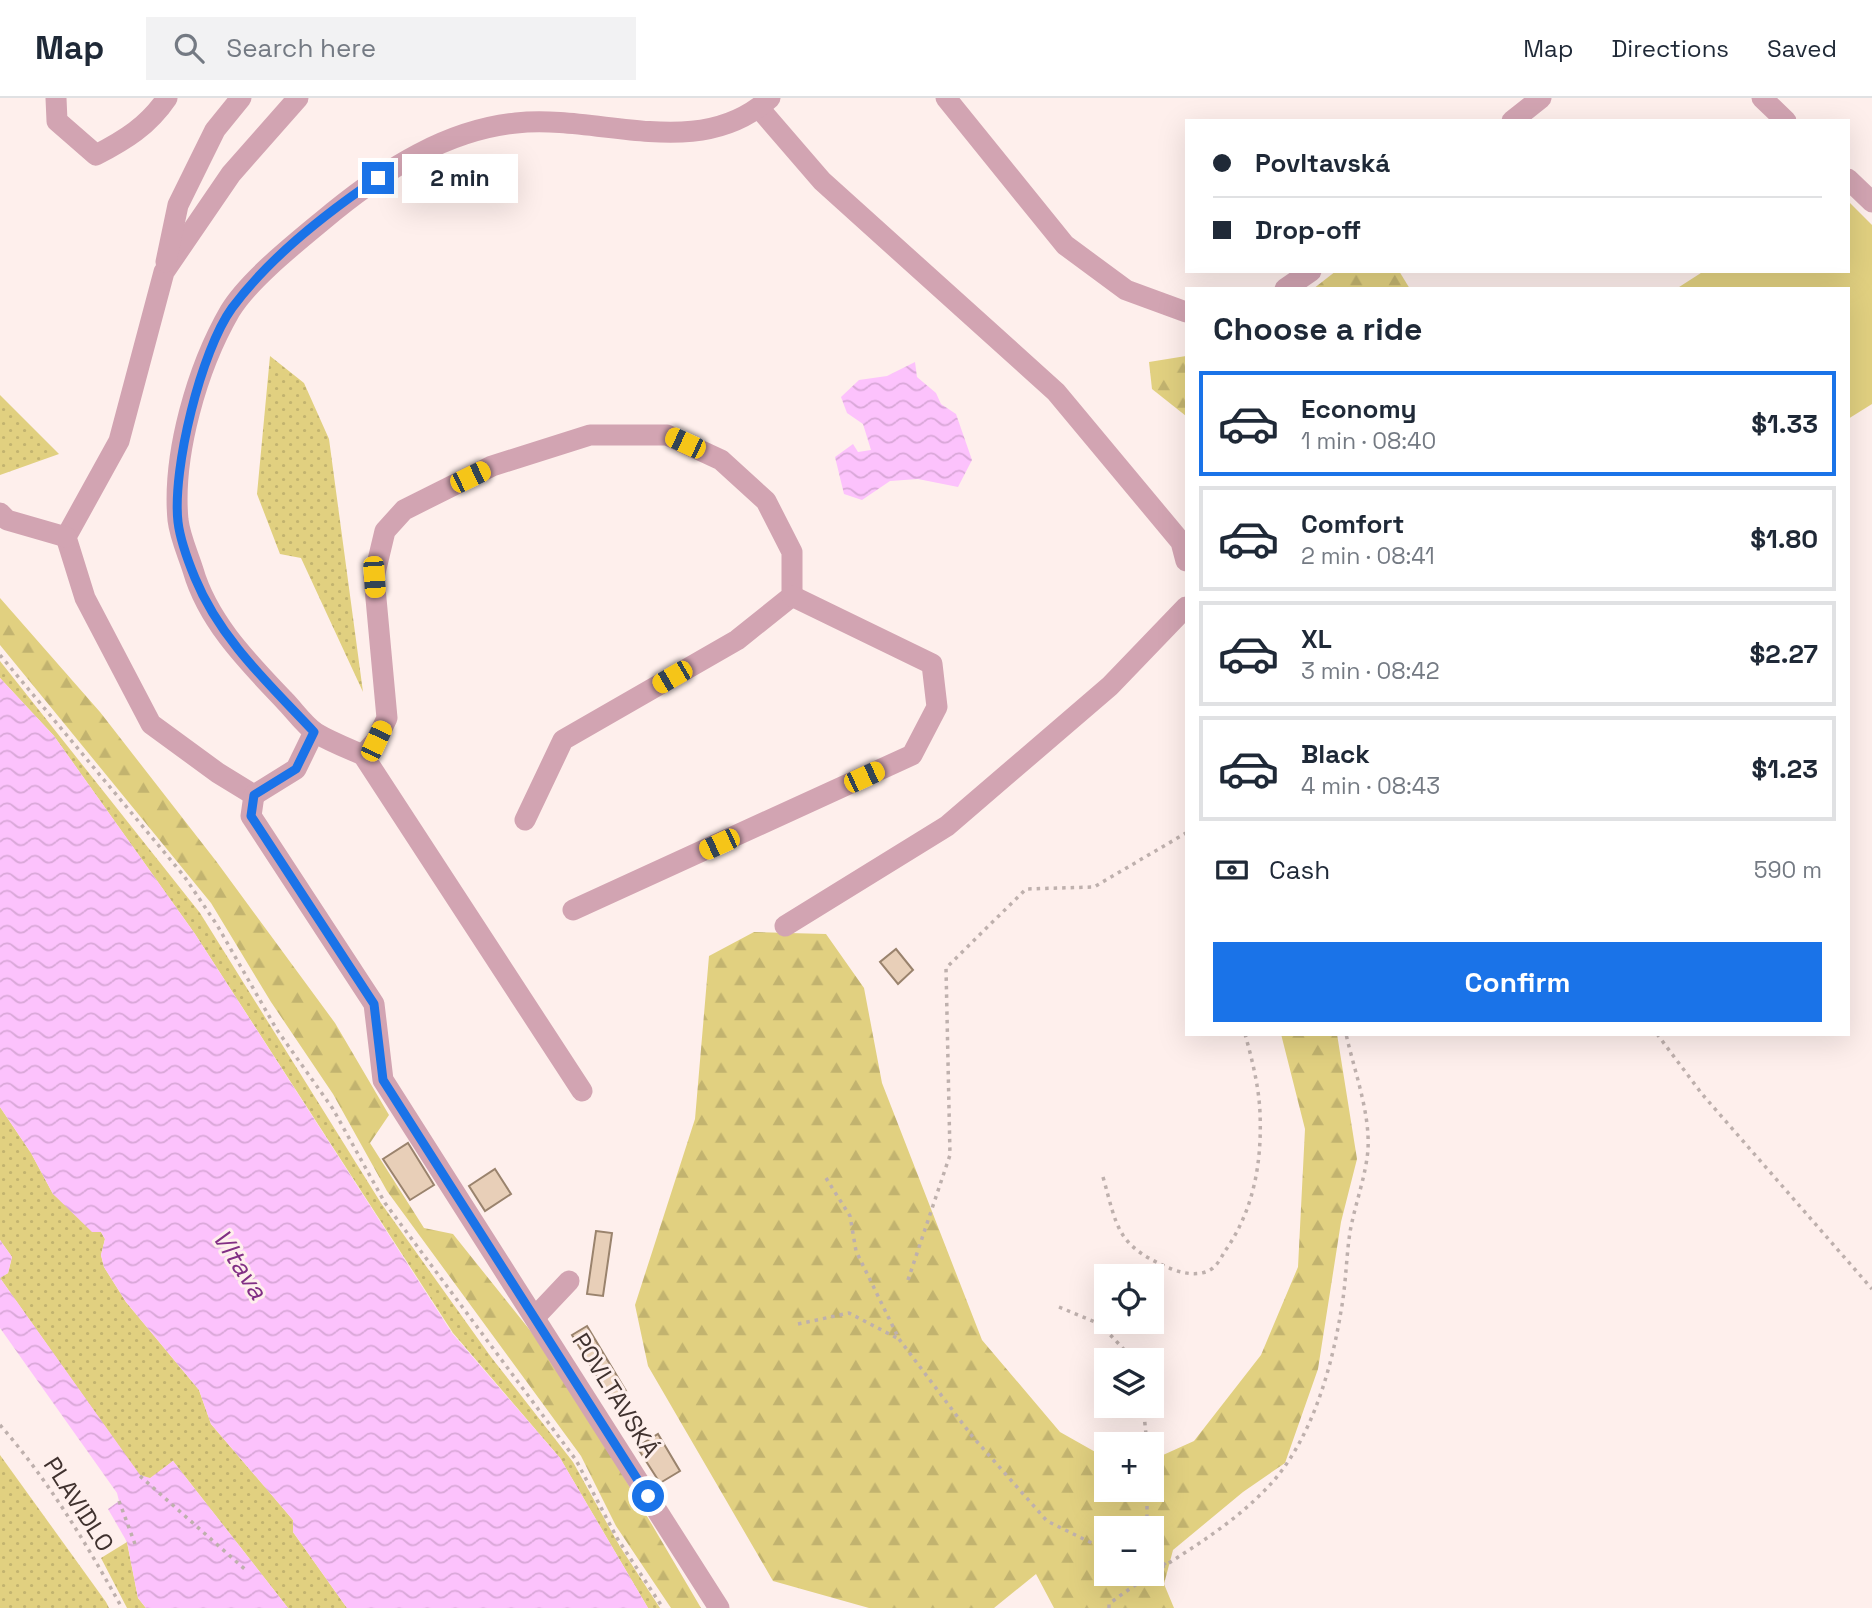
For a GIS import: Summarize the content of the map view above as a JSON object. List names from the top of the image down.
{
  "streets": {
    "street": ["POVLTAVSKÁ"],
    "path": ["PLAVIDLO"]
  },
  "water": ["Vltava"],
  "page": {
    "header": "Map",
    "search": "Search here",
    "nav": ["Map", "Directions", "Saved"],
    "banner": ["Povltavská", "Drop-off"],
    "bubble": "2 min",
    "heading": "Choose a ride",
    "list": [
      {
        "name": "Economy",
        "note": "1 min · 08:40",
        "value": "$1.33"
      },
      {
        "name": "Comfort",
        "note": "2 min · 08:41",
        "value": "$1.80"
      },
      {
        "name": "XL",
        "note": "3 min · 08:42",
        "value": "$2.27"
      },
      {
        "name": "Black",
        "note": "4 min · 08:43",
        "value": "$1.23"
      }
    ],
    "pay": ["Cash", "590 m"],
    "buttons": "Confirm",
    "map_buttons": ["+", "−"]
  }
}
